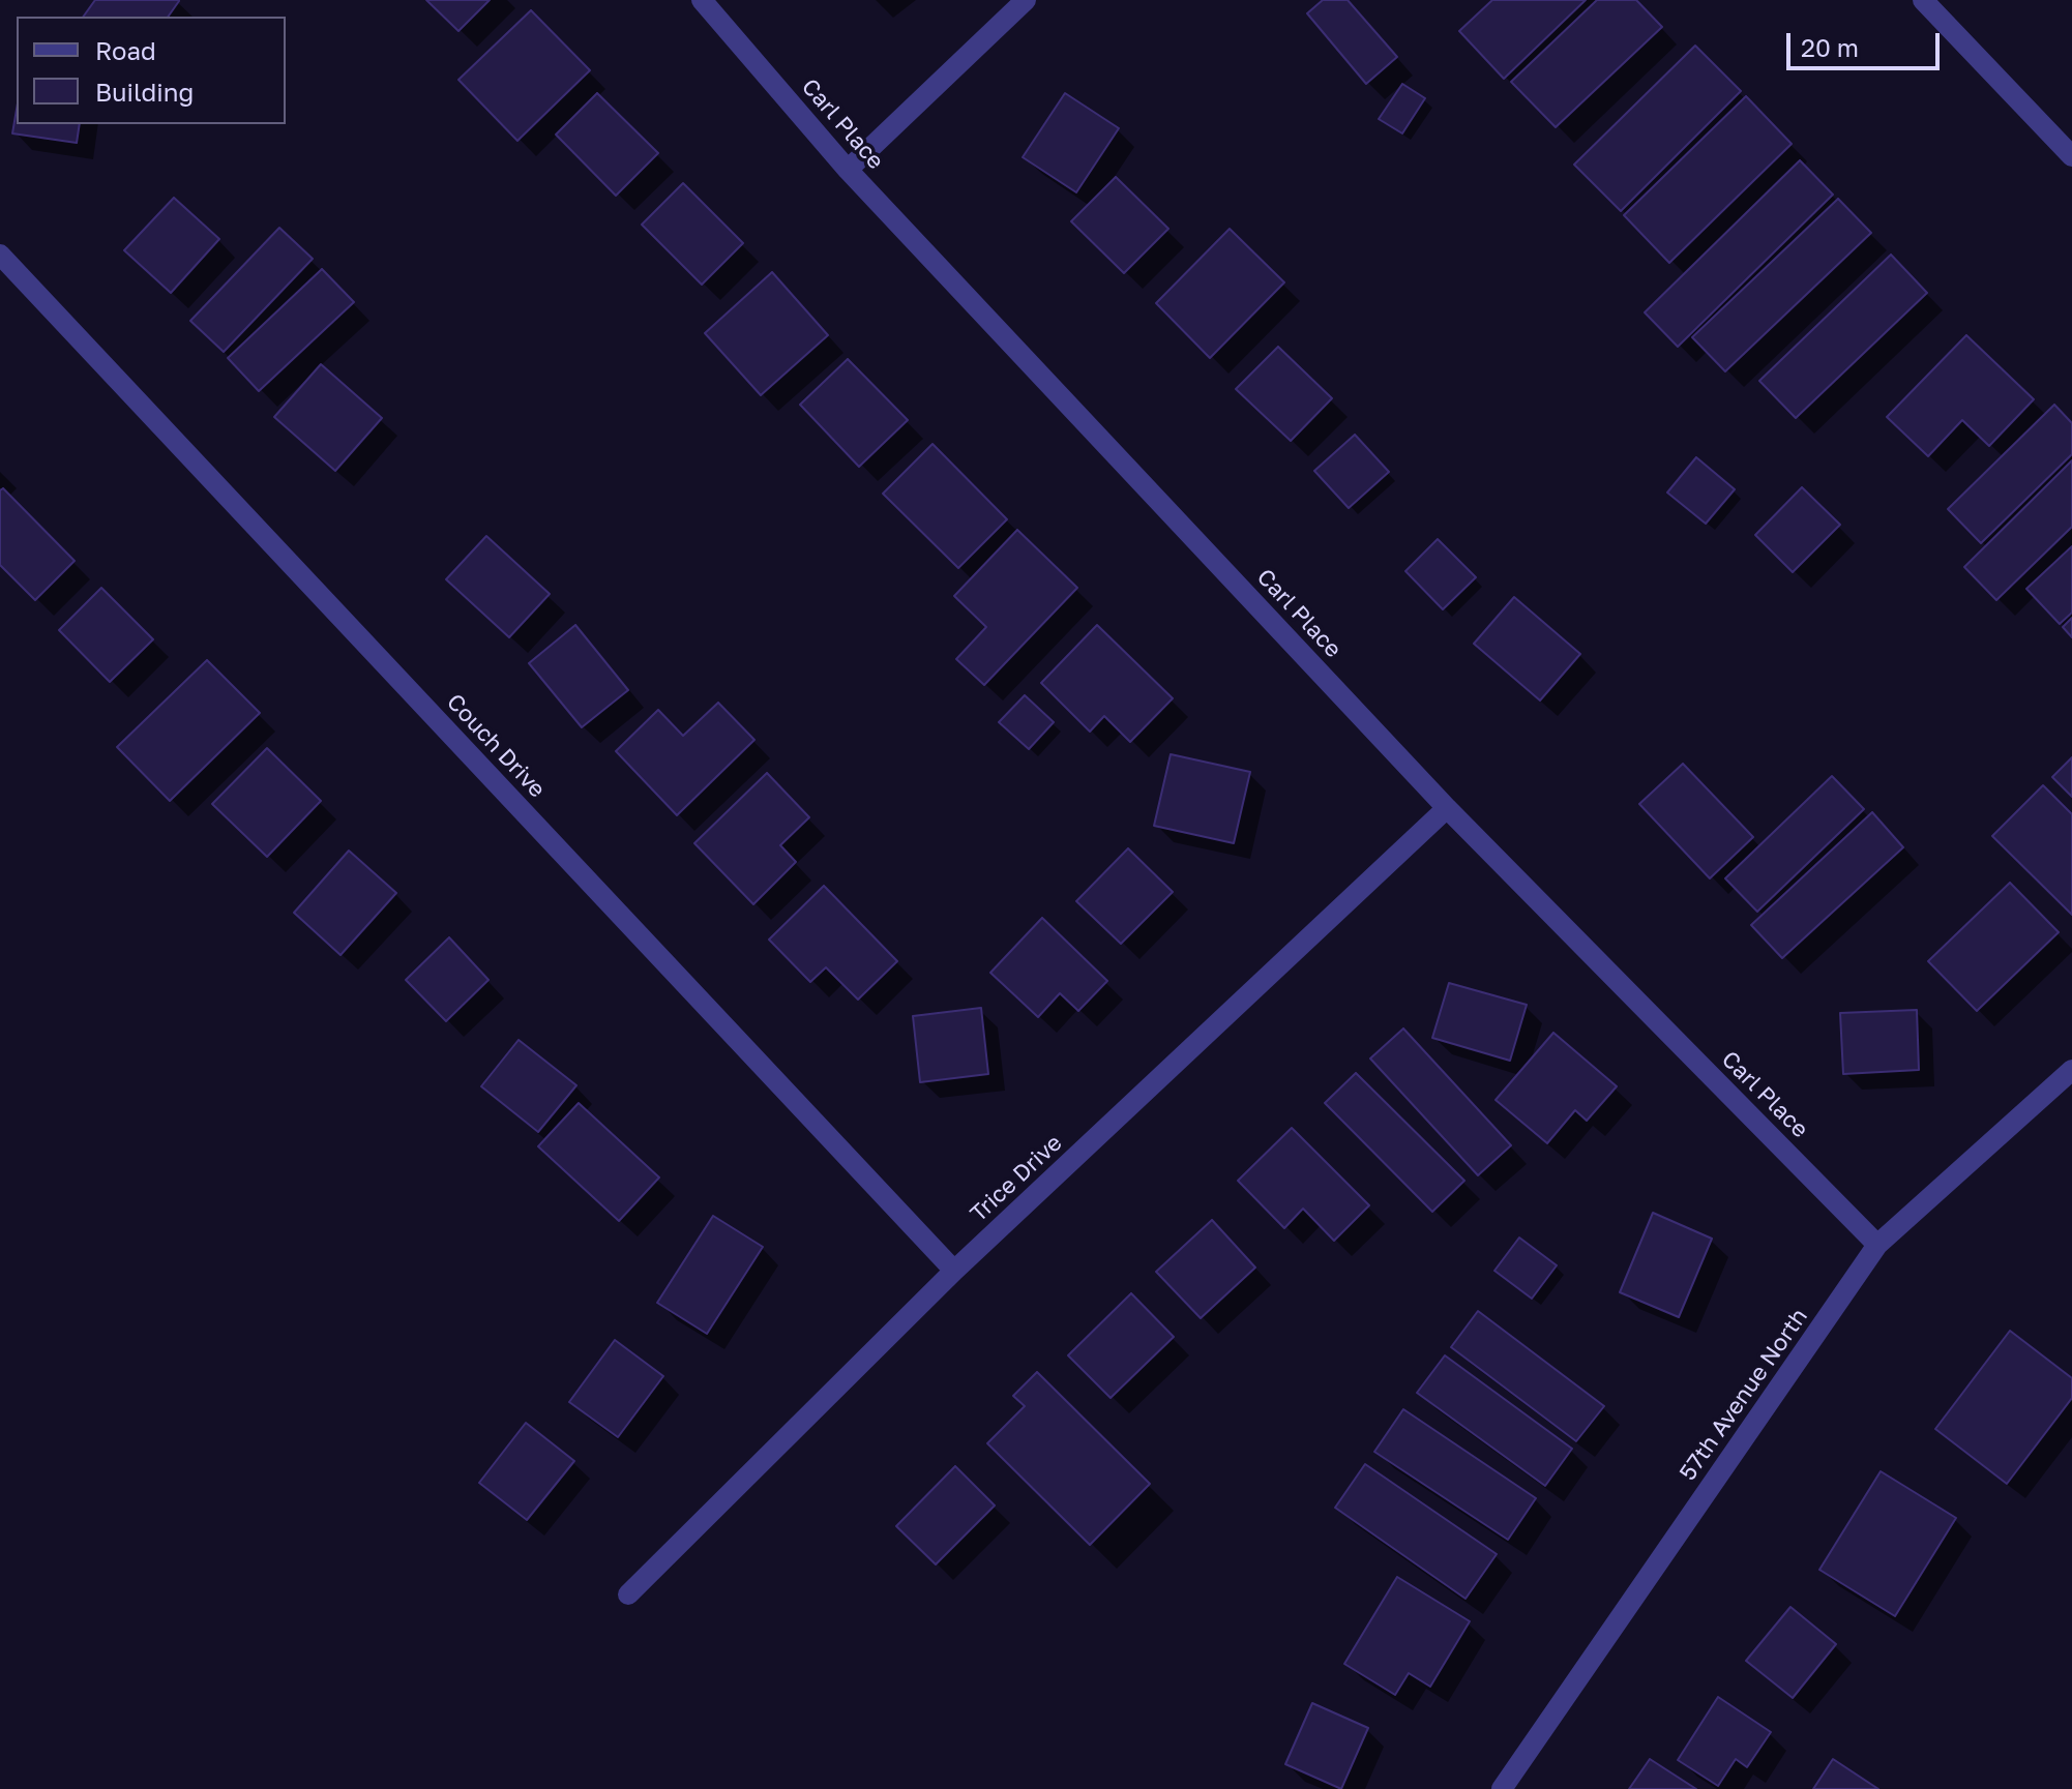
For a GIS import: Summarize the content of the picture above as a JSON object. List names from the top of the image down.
{
  "streets": {
    "street": [
      "Carl Place",
      "Couch Drive",
      "Trice Drive",
      "57th Avenue North"
    ]
  },
  "crossings": [
    ["Carl Place", "Trice Drive"],
    ["Carl Place", "57th Avenue North"],
    ["Couch Drive", "Trice Drive"]
  ],
  "legend": ["Road", "Building"],
  "scale_bar": "20 m"
}
